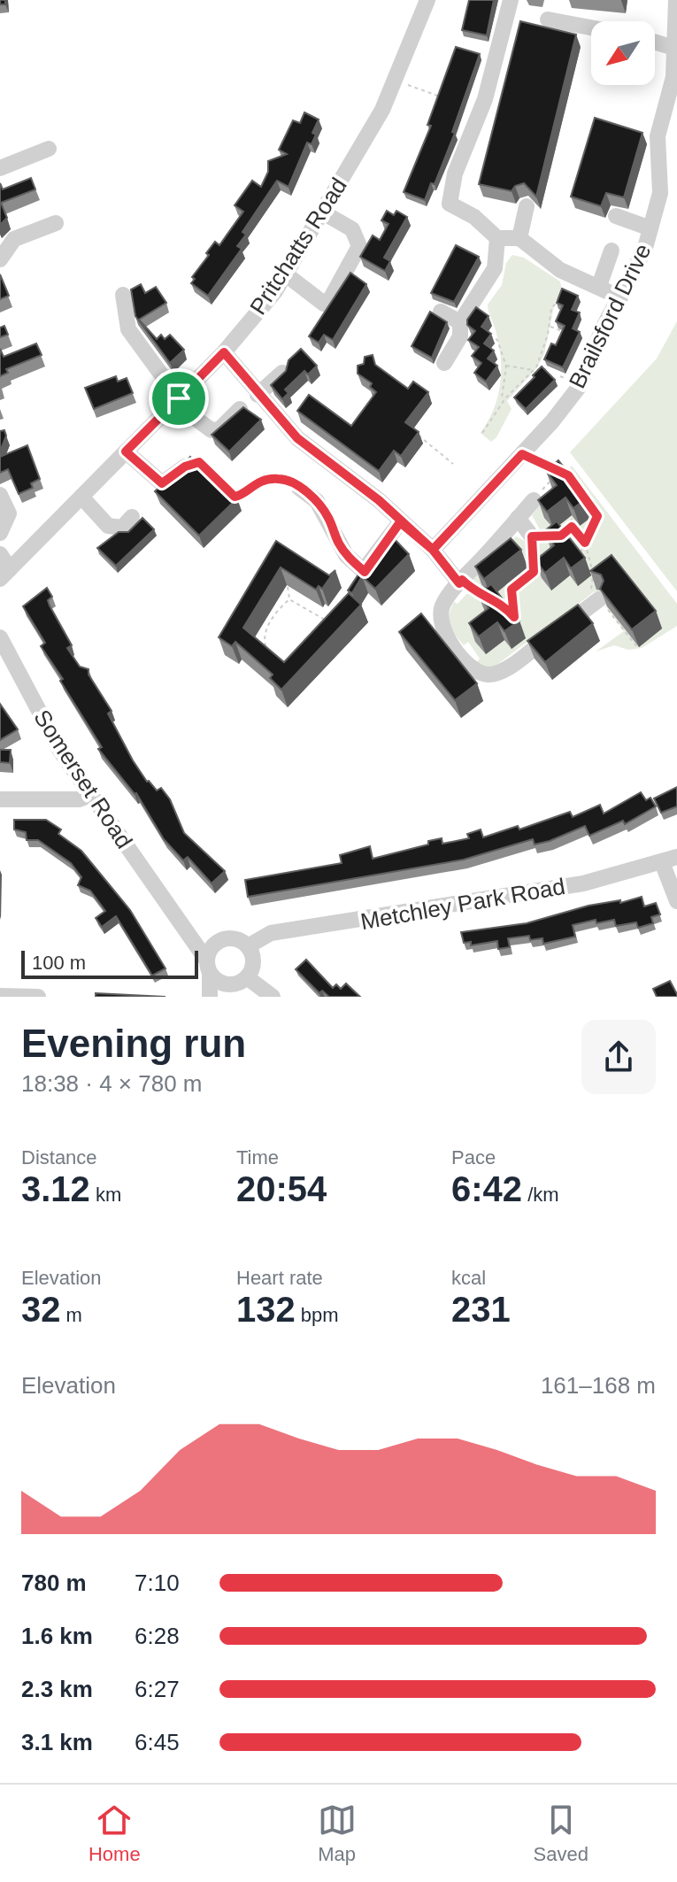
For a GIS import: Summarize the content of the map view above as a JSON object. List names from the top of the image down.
{
  "streets": {
    "street": [
      "Pritchatts Road",
      "Brailsford Drive",
      "Somerset Road",
      "Metchley Park Road"
    ]
  },
  "crossings": [
    ["Somerset Road", "Metchley Park Road"]
  ],
  "scale_bar": "100 m",
  "north": "bottom left",
  "page": {
    "scale": "100 m",
    "heading": ["Evening run", "18:38 · 4 × 780 m"],
    "stats": [
      ["Distance", "3.12 km"],
      ["Time", "20:54"],
      ["Pace", "6:42 /km"],
      ["Elevation", "32 m"],
      ["Heart rate", "132 bpm"],
      ["kcal", "231"]
    ],
    "chart": ["Elevation", "161–168 m"],
    "list": [
      {
        "name": "780 m",
        "note": "7:10"
      },
      {
        "name": "1.6 km",
        "note": "6:28"
      },
      {
        "name": "2.3 km",
        "note": "6:27"
      },
      {
        "name": "3.1 km",
        "note": "6:45"
      }
    ],
    "tabs": ["Home", "Map", "Saved"]
  }
}
